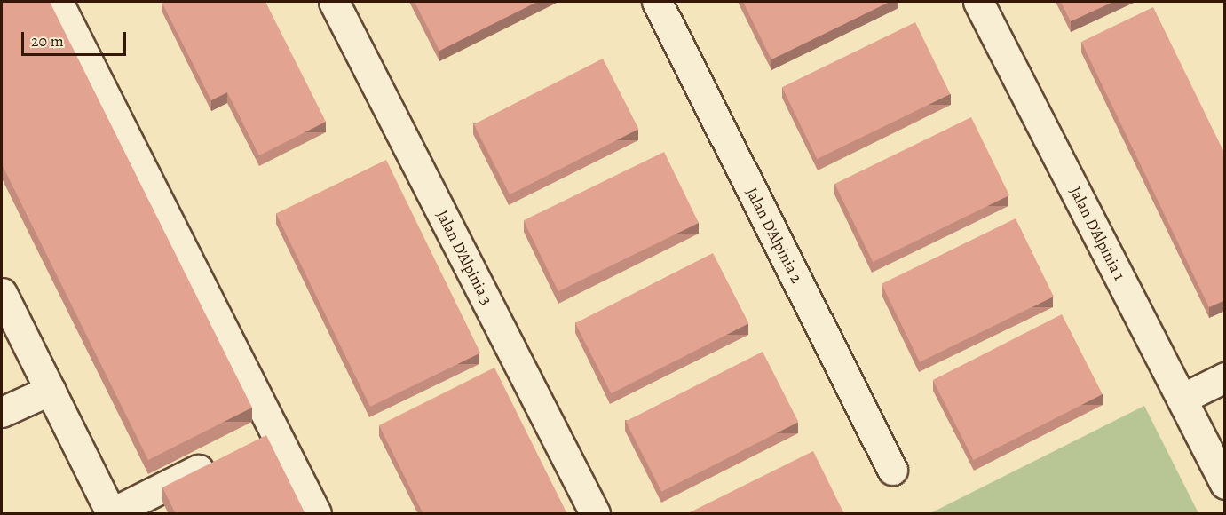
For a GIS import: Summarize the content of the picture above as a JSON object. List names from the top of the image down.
{
  "streets": {
    "street": ["Jalan D'Alpinia 1", "Jalan D'Alpinia 2", "Jalan D'Alpinia 3"]
  },
  "scale_bar": "20 m"
}
